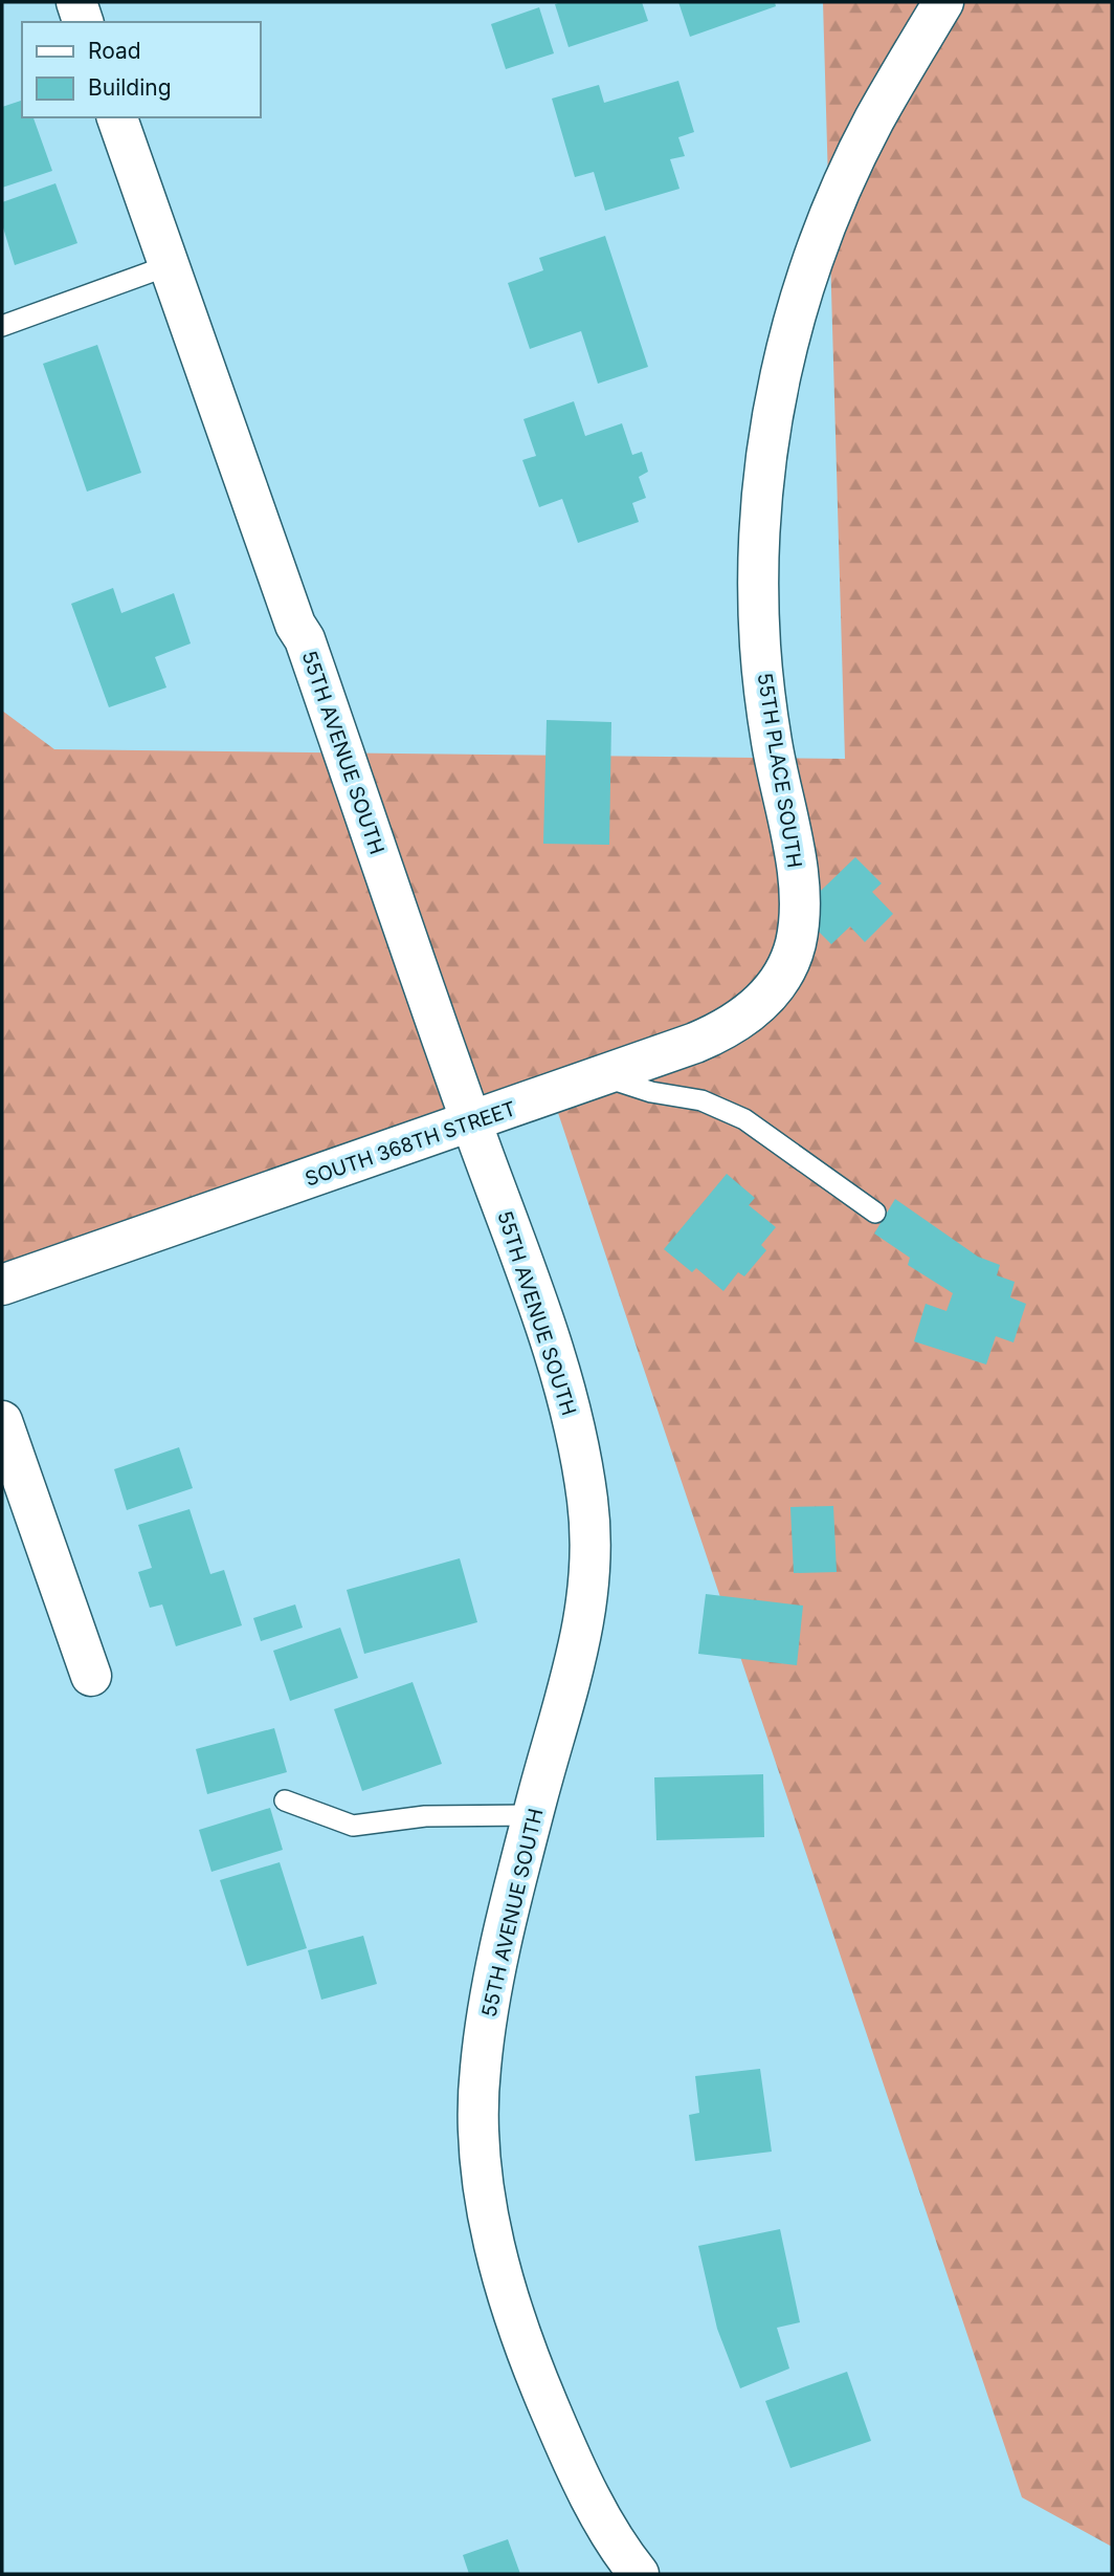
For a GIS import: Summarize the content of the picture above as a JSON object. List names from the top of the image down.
{
  "streets": {
    "street": ["55TH AVENUE SOUTH", "55TH PLACE SOUTH", "SOUTH 368TH STREET"]
  },
  "crossings": [
    ["55TH AVENUE SOUTH", "SOUTH 368TH STREET"],
    ["55TH PLACE SOUTH", "SOUTH 368TH STREET"]
  ],
  "legend": ["Road", "Building"]
}
